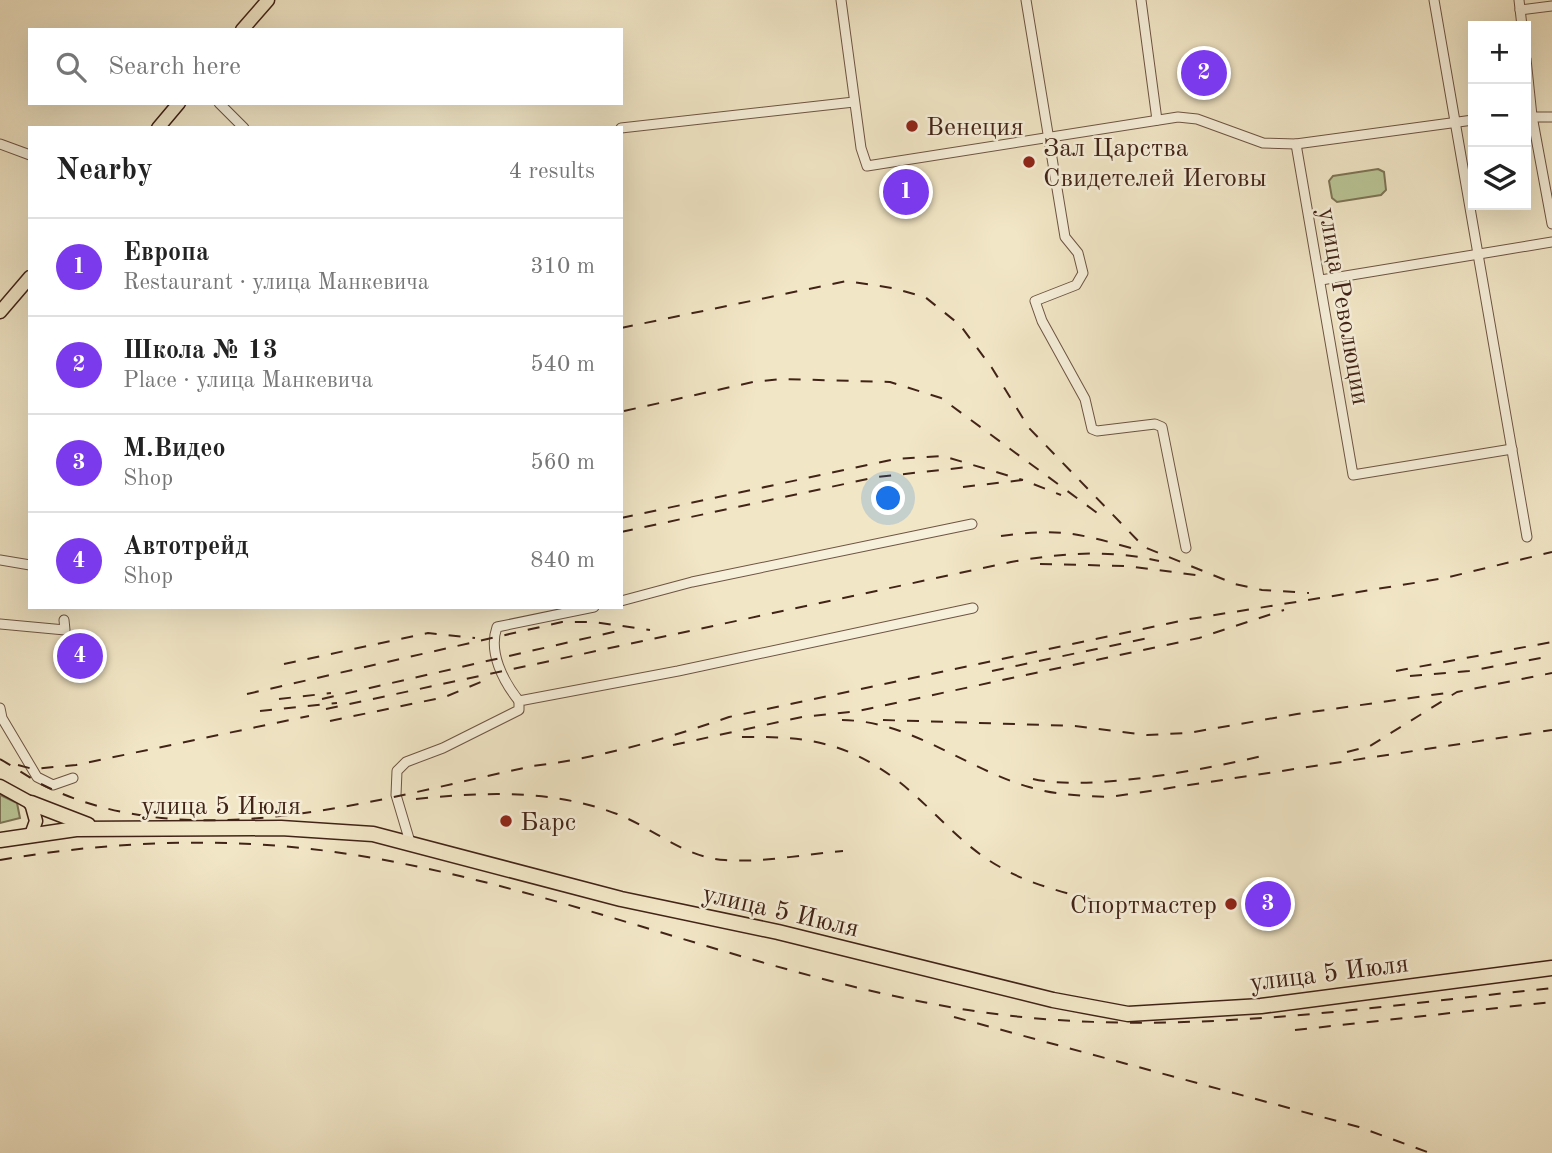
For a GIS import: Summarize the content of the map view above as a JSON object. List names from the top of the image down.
{
  "streets": {
    "highway": ["улица 5 Июля"],
    "street": ["улица Революции"]
  },
  "places": [
    "Венеция",
    "Зал Царства Свидетелей Иеговы",
    "Барс",
    "Спортмастер"
  ],
  "page": {
    "map_buttons": ["+", "−"],
    "search": "Search here",
    "pins": [
      "2",
      "1",
      "4",
      "3"
    ],
    "heading": ["Nearby", "4 results"],
    "list": [
      {
        "mark": "1",
        "name": "Европа",
        "note": "Restaurant · улица Манкевича",
        "value": "310 m"
      },
      {
        "mark": "2",
        "name": "Школа № 13",
        "note": "Place · улица Манкевича",
        "value": "540 m"
      },
      {
        "mark": "3",
        "name": "М.Видео",
        "note": "Shop",
        "value": "560 m"
      },
      {
        "mark": "4",
        "name": "Автотрейд",
        "note": "Shop",
        "value": "840 m"
      }
    ]
  }
}
